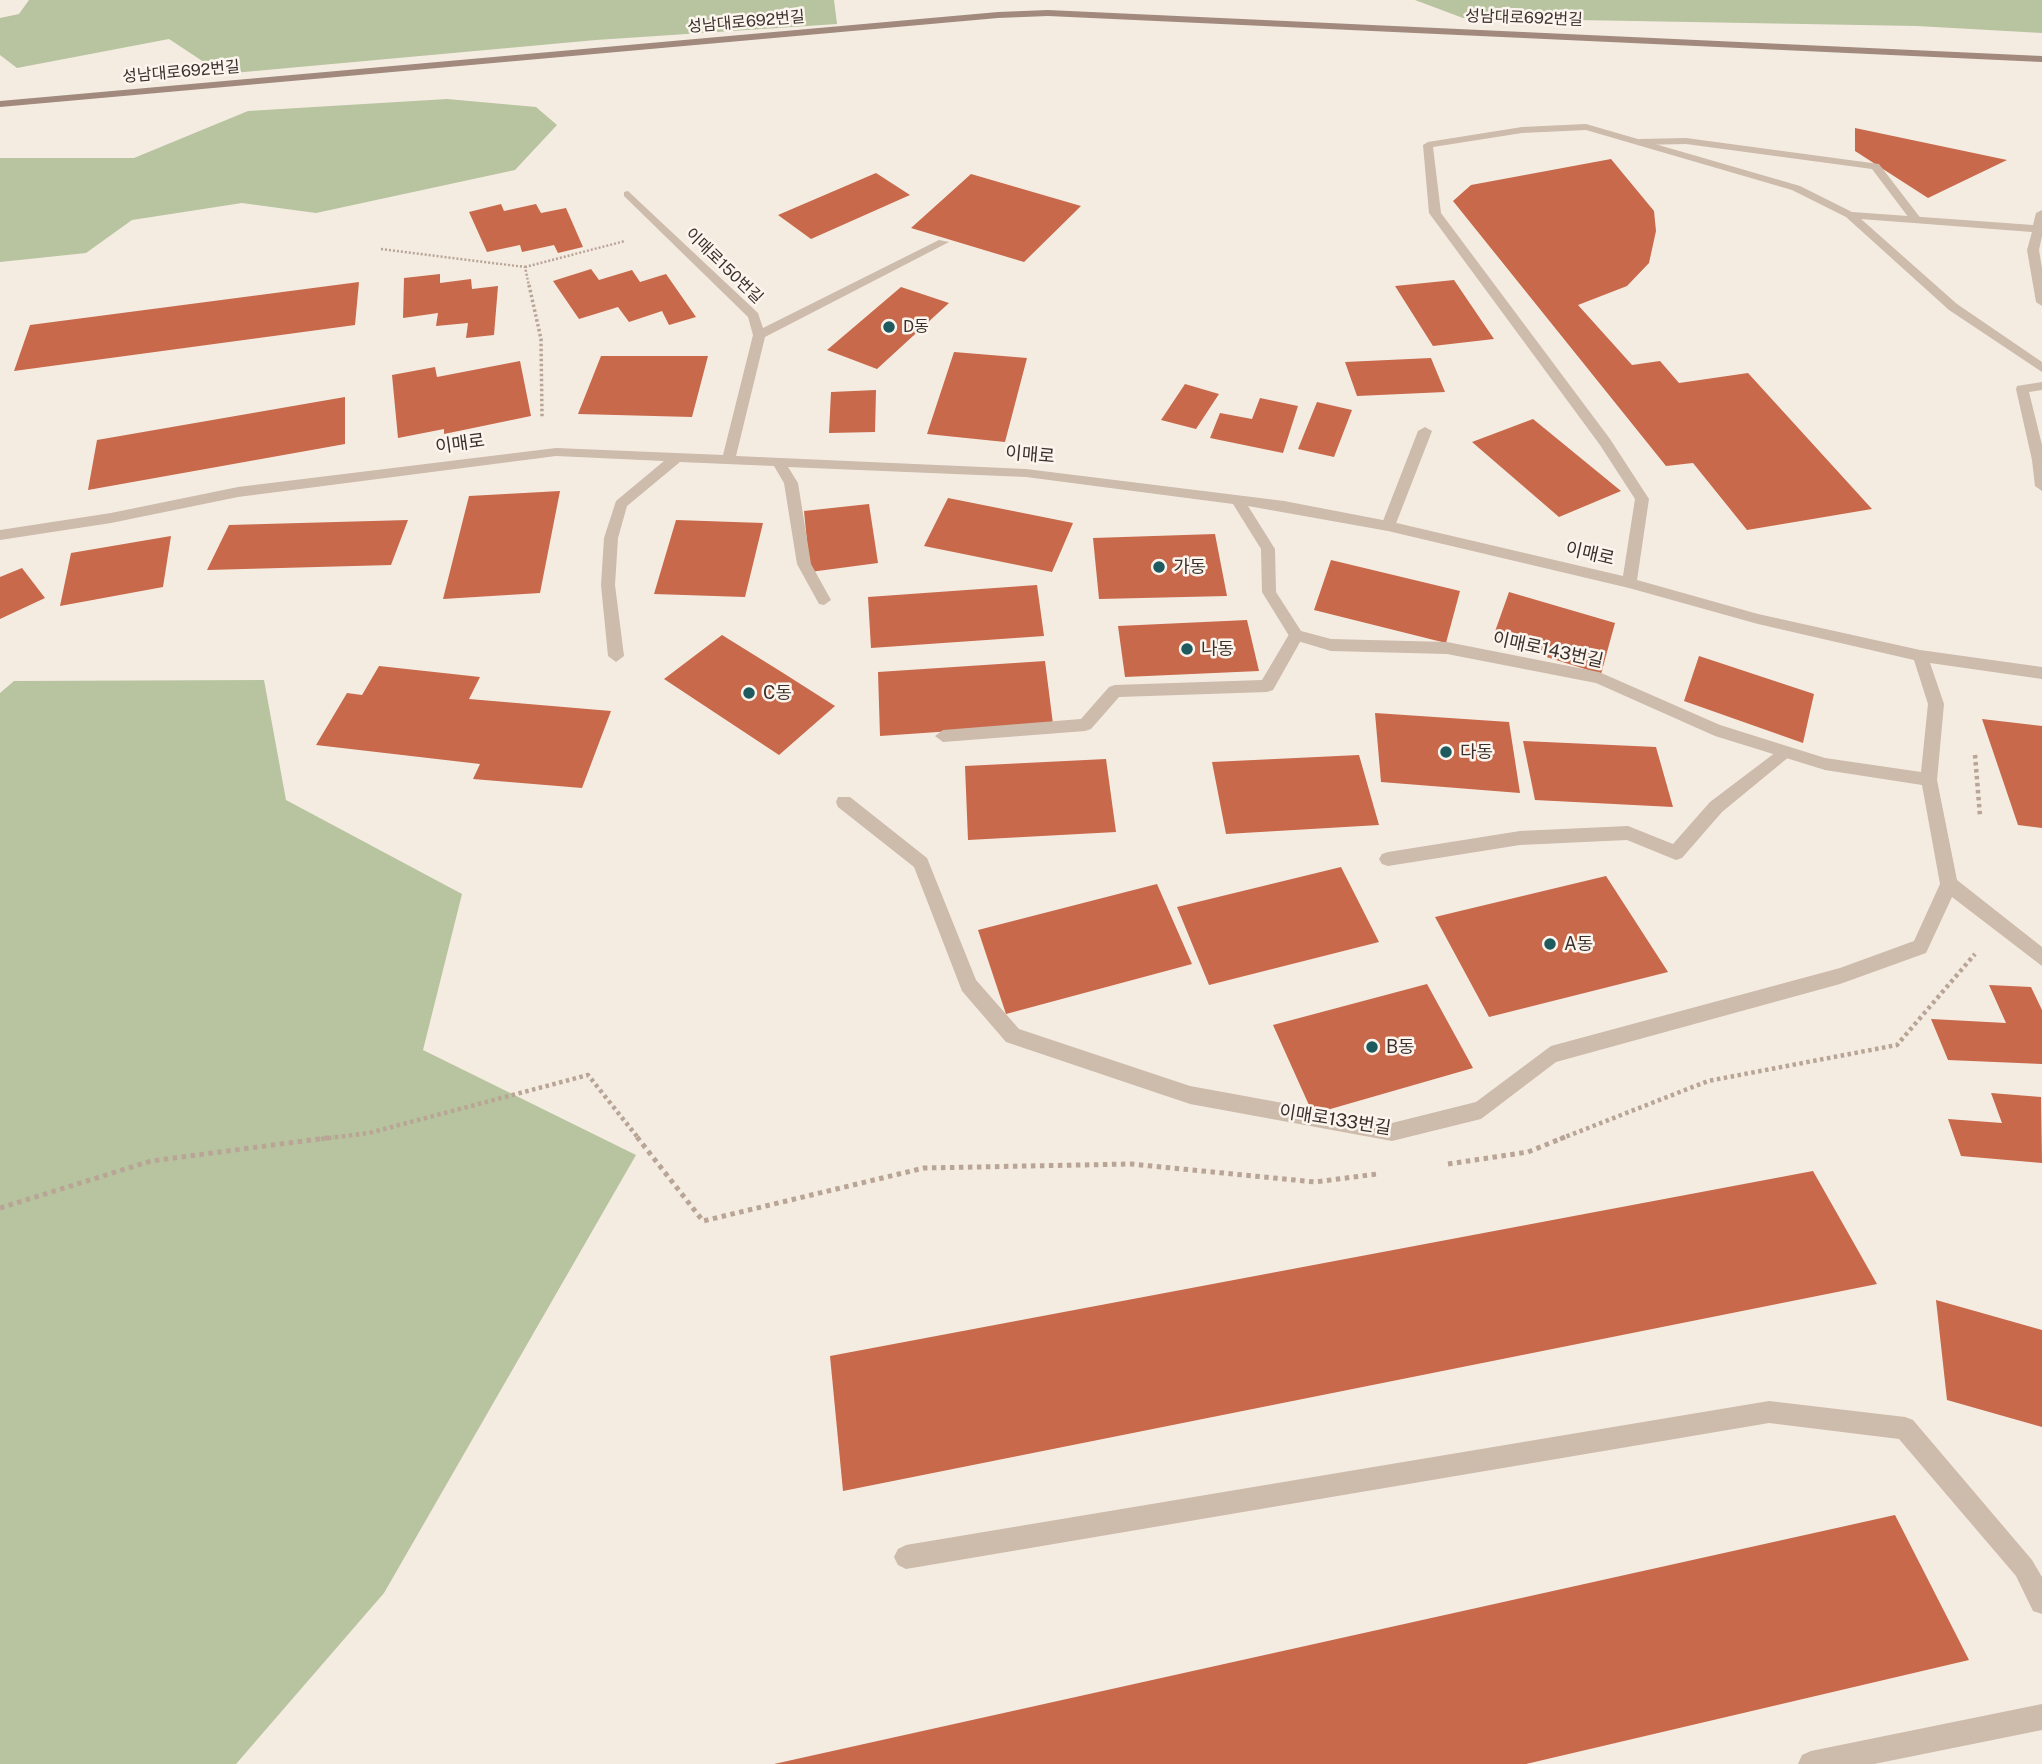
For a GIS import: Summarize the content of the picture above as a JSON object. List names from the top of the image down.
{
  "streets": {
    "street": [
      "성남대로692번길",
      "이매로150번길",
      "이매로",
      "이매로143번길",
      "이매로133번길"
    ]
  },
  "places": [
    "D동",
    "가동",
    "나동",
    "C동",
    "다동",
    "A동",
    "B동"
  ]
}
